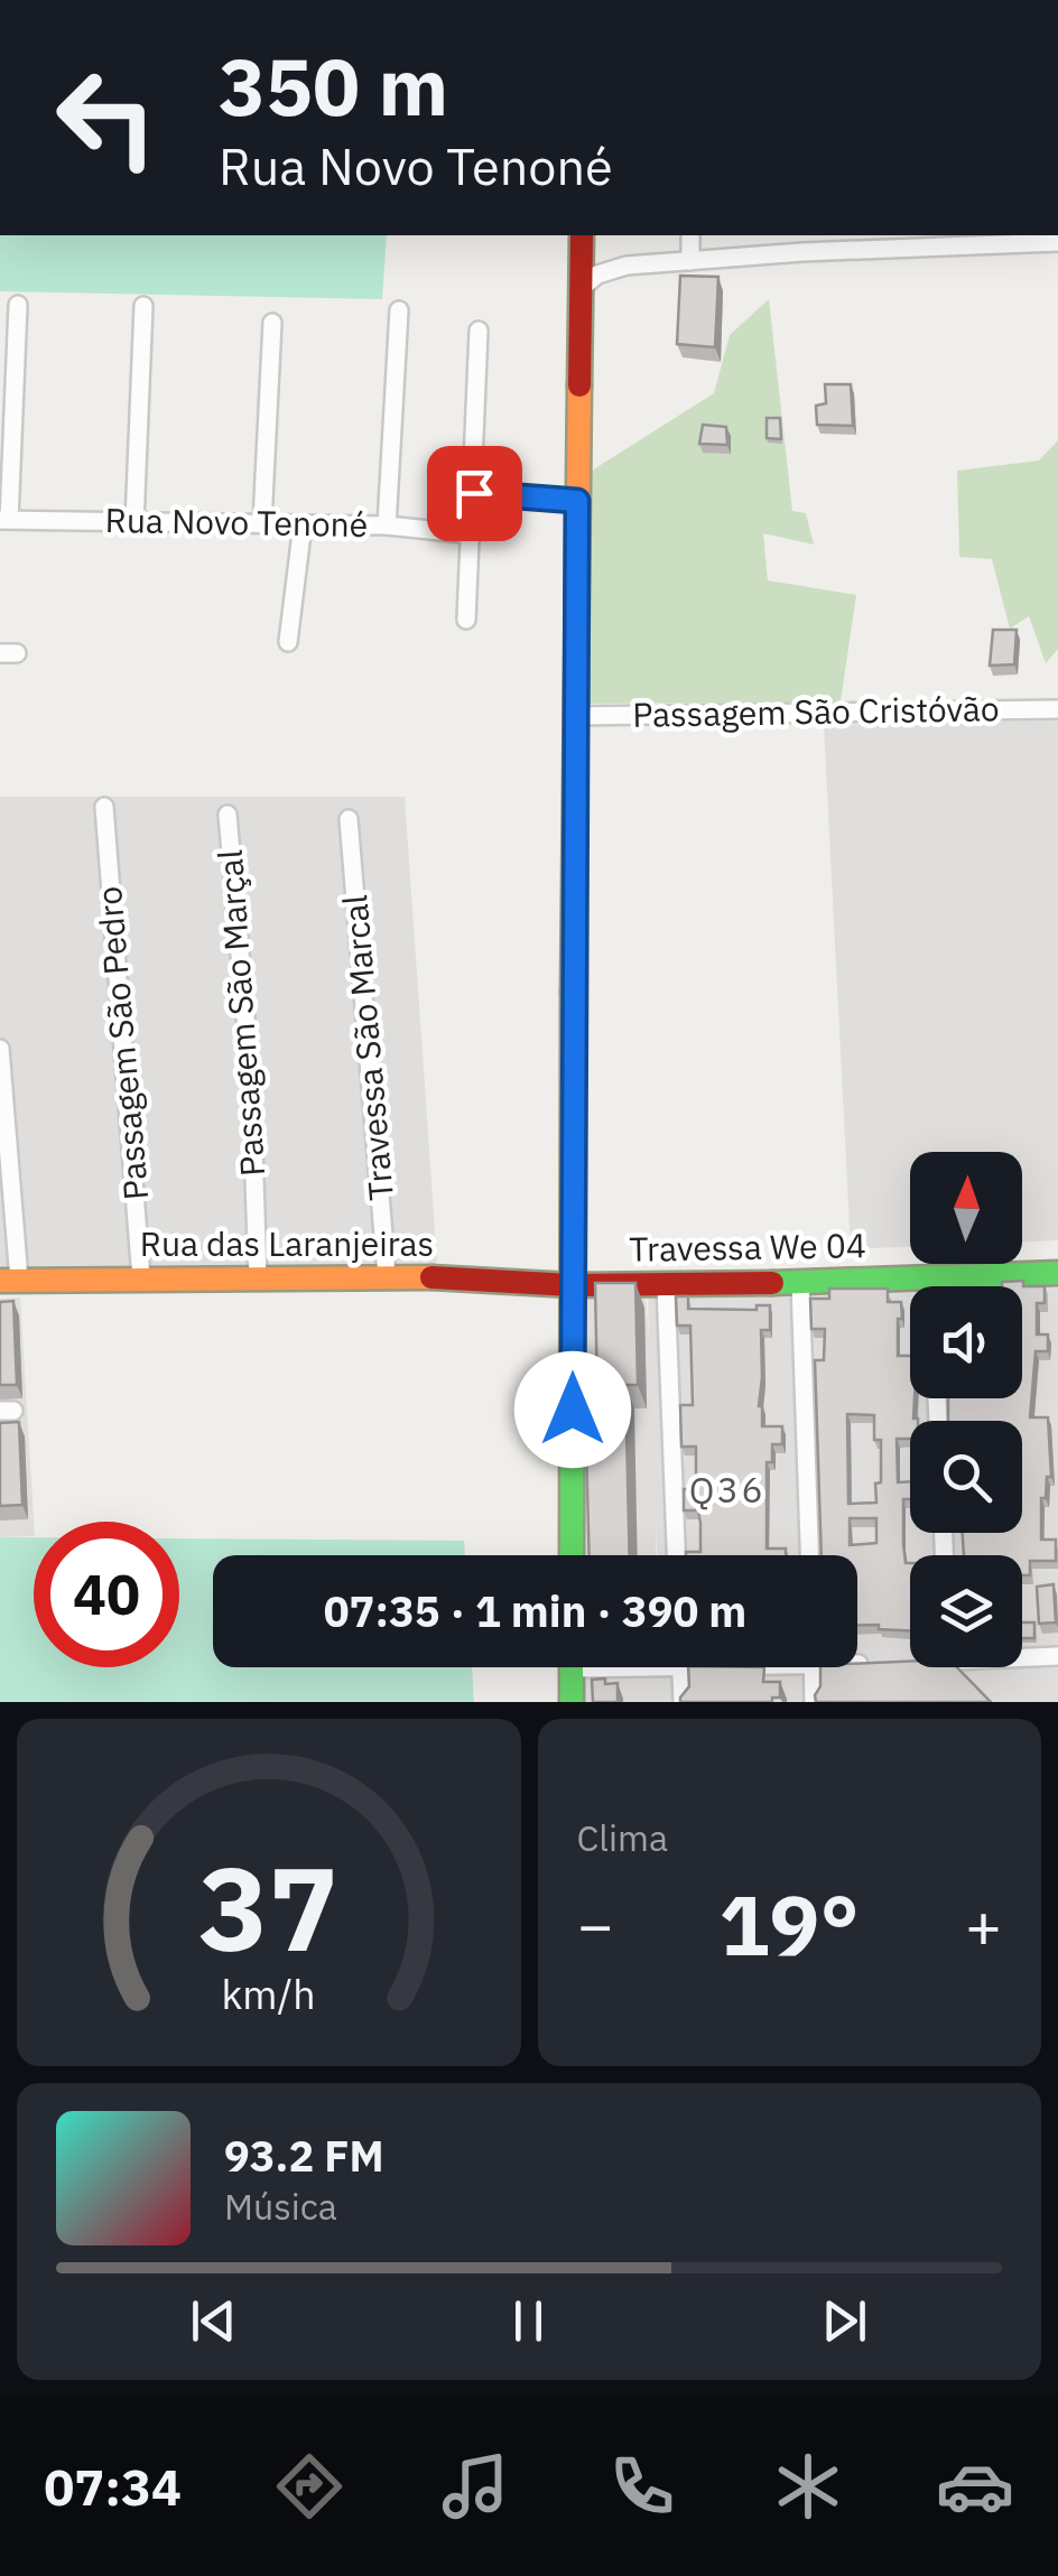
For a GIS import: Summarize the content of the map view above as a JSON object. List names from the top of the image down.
{
  "streets": {
    "street": [
      "Rua Novo Tenoné",
      "Passagem São Cristóvão",
      "Passagem São Marçal",
      "Passagem São Pedro",
      "Travessa São Marcal",
      "Rua das Laranjeiras",
      "Travessa We 04"
    ]
  },
  "crossings": [
    ["Passagem São Marçal", "Rua das Laranjeiras"],
    ["Passagem São Pedro", "Rua das Laranjeiras"],
    ["Travessa São Marcal", "Rua das Laranjeiras"],
    ["Rua das Laranjeiras", "Travessa We 04"]
  ],
  "districts": ["Q36"],
  "north": "top",
  "page": {
    "turn": ["350 m", "Rua Novo Tenoné"],
    "limit": "40",
    "trip": "07:35 · 1 min · 390 m",
    "tile": "Clima",
    "heat": ["−", "19°", "+"],
    "song": ["93.2 FM", "Música"],
    "tabs": "07:34",
    "gauge": ["37", "km/h"]
  }
}
